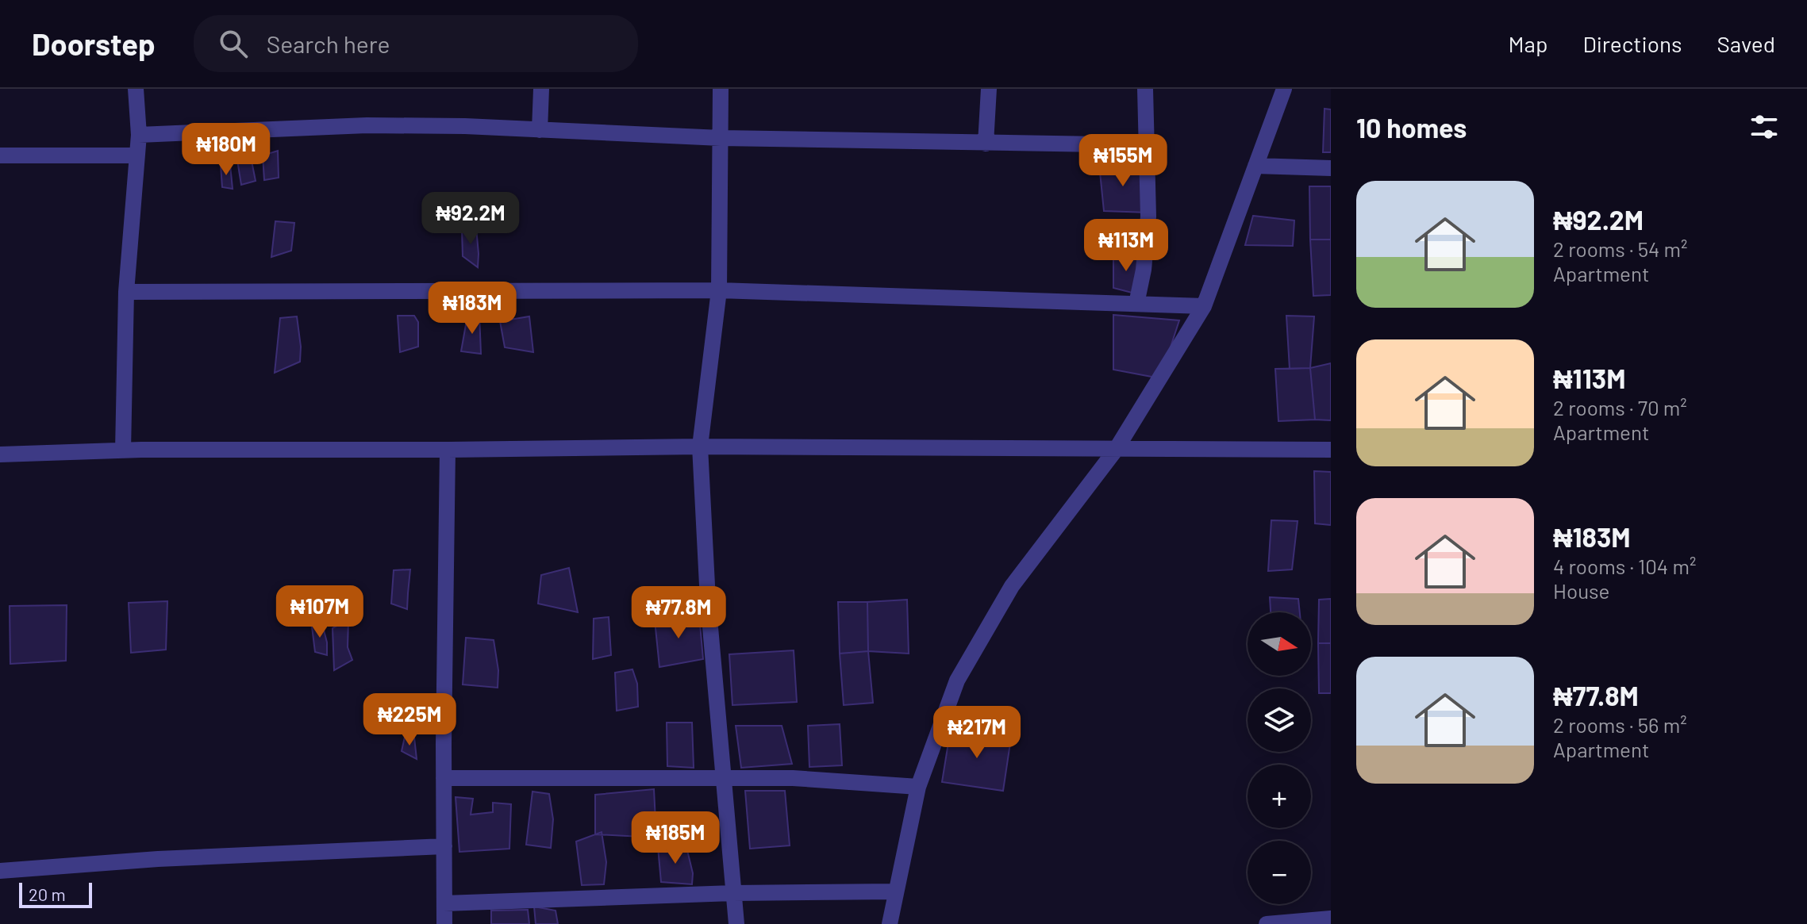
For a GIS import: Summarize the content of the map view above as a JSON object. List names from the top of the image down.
{
  "scale_bar": "20 m",
  "north": "right",
  "page": {
    "header": "Doorstep",
    "search": "Search here",
    "nav": ["Map", "Directions", "Saved"],
    "heading": "10 homes",
    "price": [
      "₦180M",
      "₦155M",
      "₦92.2M",
      "₦113M",
      "₦183M",
      "₦107M",
      "₦77.8M",
      "₦225M",
      "₦217M",
      "₦185M"
    ],
    "list": [
      {
        "name": "₦92.2M",
        "note": "2 rooms · 54 m² · Apartment"
      },
      {
        "name": "₦113M",
        "note": "2 rooms · 70 m² · Apartment"
      },
      {
        "name": "₦183M",
        "note": "4 rooms · 104 m² · House"
      },
      {
        "name": "₦77.8M",
        "note": "2 rooms · 56 m² · Apartment"
      }
    ],
    "map_buttons": ["+", "−"],
    "scale": "20 m"
  }
}
